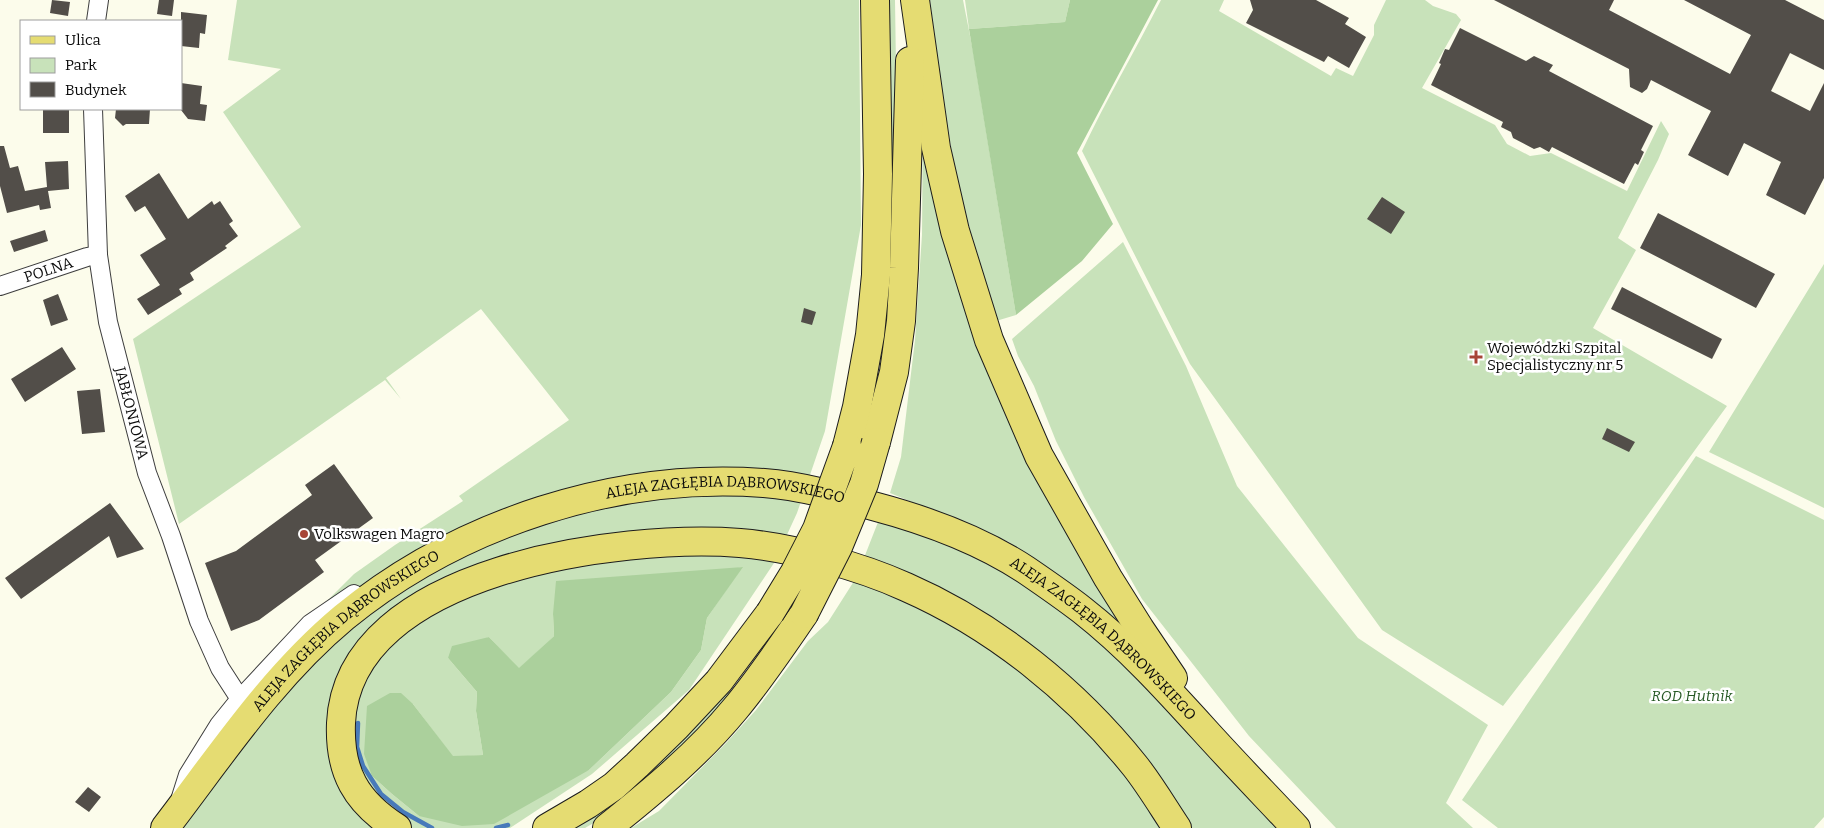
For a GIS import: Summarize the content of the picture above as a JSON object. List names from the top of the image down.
{
  "streets": {
    "main road": ["ALEJA ZAGŁĘBIA DĄBROWSKIEGO"],
    "street": ["POLNA", "JABŁONIOWA"]
  },
  "crossings": [
    ["POLNA", "JABŁONIOWA"]
  ],
  "parks": ["ROD Hutnik"],
  "places": {
    "health": ["Wojewódzki Szpital Specjalistyczny nr 5"],
    "other": ["Volkswagen Magro"]
  },
  "legend": ["Ulica", "Park", "Budynek"]
}
